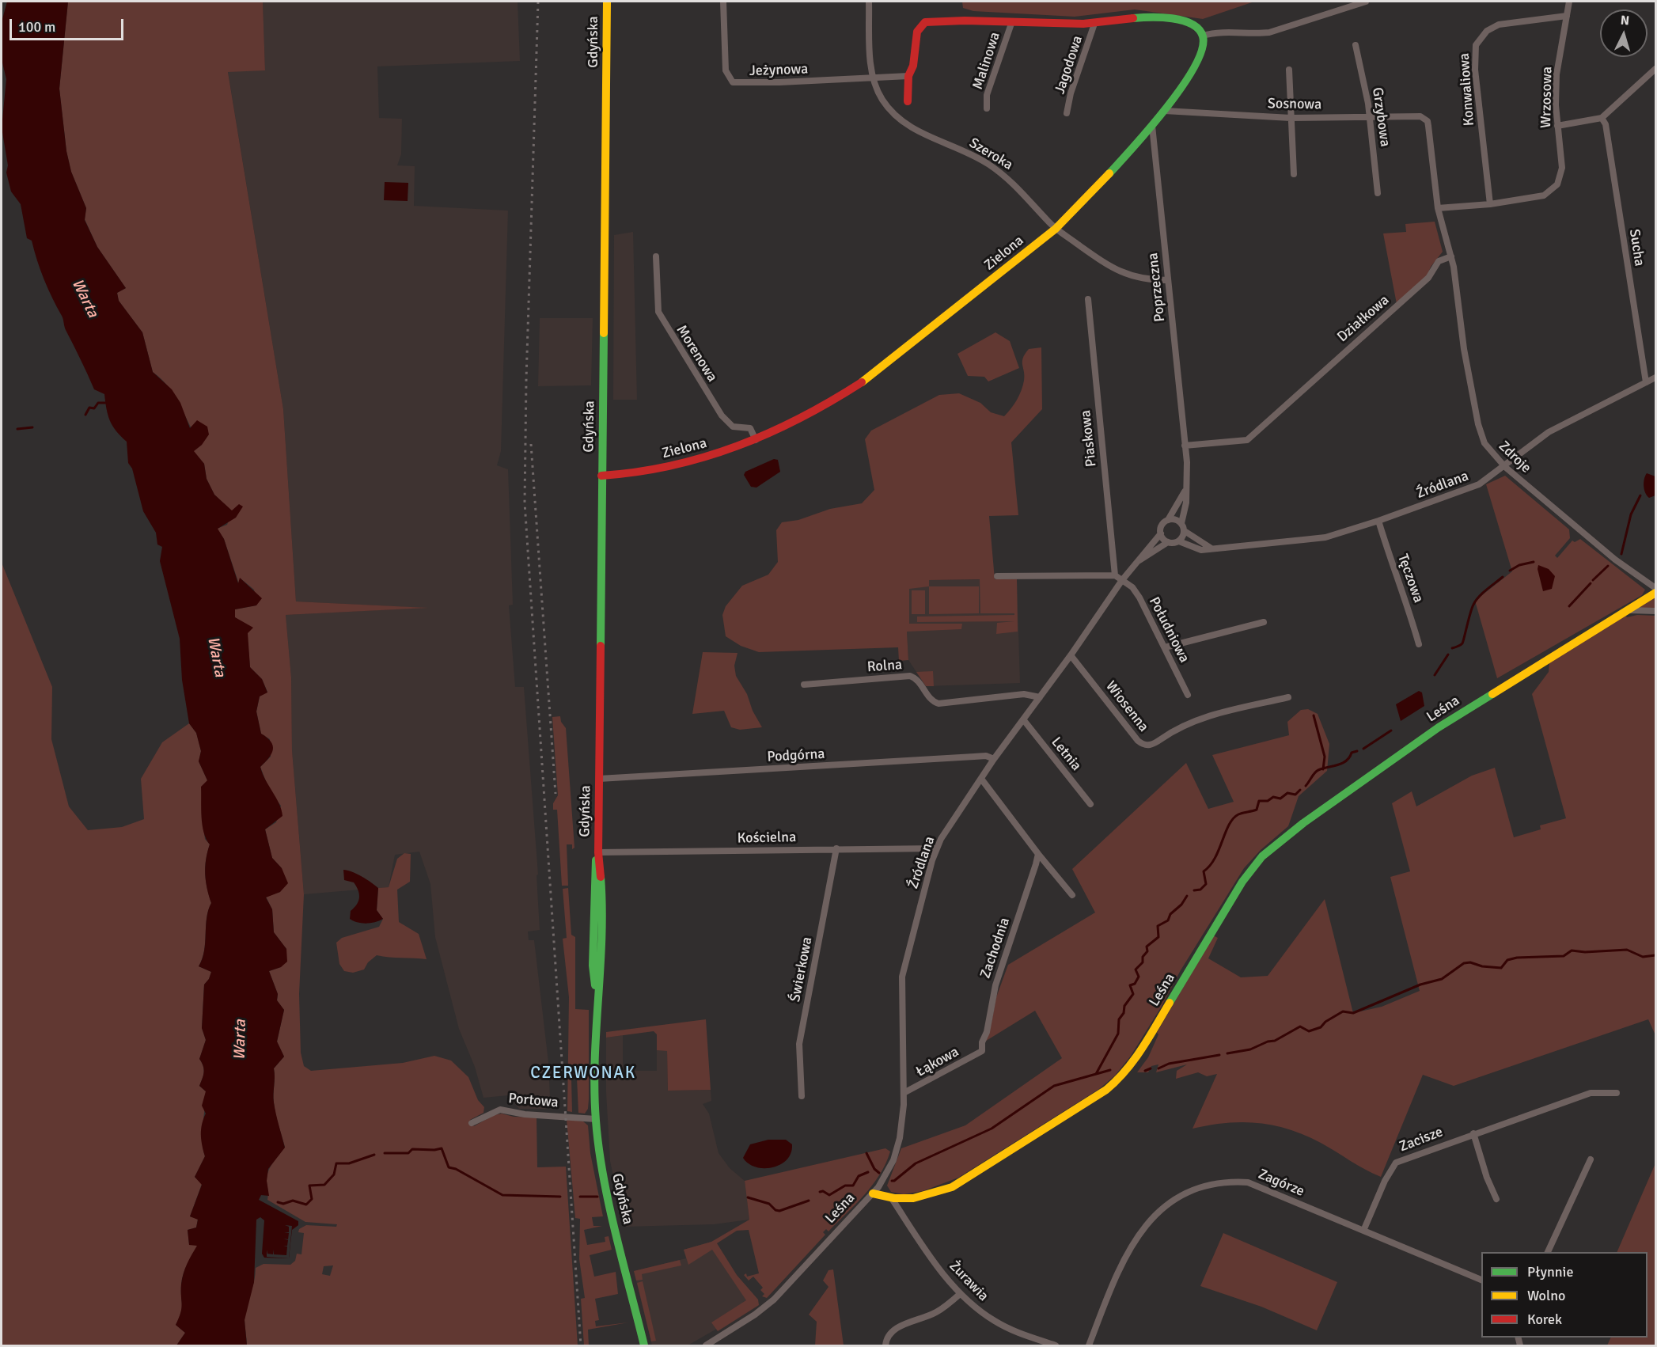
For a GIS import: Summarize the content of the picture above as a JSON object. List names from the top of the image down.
{
  "streets": {
    "street": [
      "Gdyńska",
      "Malinowa",
      "Jagodowa",
      "Jeżynowa",
      "Konwaliowa",
      "Wrzosowa",
      "Sosnowa",
      "Grzybowa",
      "Szeroka",
      "Sucha",
      "Zielona",
      "Poprzeczna",
      "Działkowa",
      "Morenowa",
      "Piaskowa",
      "Zdroje",
      "Źródlana",
      "Tęczowa",
      "Południowa",
      "Rolna",
      "Wiosenna",
      "Leśna",
      "Letnia",
      "Podgórna",
      "Kościelna",
      "Zachodnia",
      "Świerkowa",
      "Łąkowa",
      "Portowa",
      "Zacisze",
      "Zagórze",
      "Żurawia"
    ]
  },
  "crossings": [
    ["Gdyńska", "Zielona"],
    ["Gdyńska", "Podgórna"],
    ["Gdyńska", "Kościelna"],
    ["Gdyńska", "Portowa"],
    ["Jeżynowa", "Szeroka"],
    ["Konwaliowa", "Wrzosowa"],
    ["Sosnowa", "Grzybowa"],
    ["Sosnowa", "Zielona"],
    ["Szeroka", "Zielona"],
    ["Szeroka", "Poprzeczna"],
    ["Sucha", "Źródlana"],
    ["Zielona", "Poprzeczna"],
    ["Zielona", "Morenowa"],
    ["Poprzeczna", "Działkowa"],
    ["Działkowa", "Zdroje"],
    ["Zdroje", "Źródlana"],
    ["Źródlana", "Tęczowa"],
    ["Źródlana", "Południowa"],
    ["Źródlana", "Rolna"],
    ["Źródlana", "Wiosenna"],
    ["Źródlana", "Leśna"],
    ["Źródlana", "Letnia"],
    ["Źródlana", "Podgórna"],
    ["Źródlana", "Kościelna"],
    ["Źródlana", "Łąkowa"],
    ["Leśna", "Żurawia"],
    ["Kościelna", "Świerkowa"],
    ["Zachodnia", "Łąkowa"],
    ["Zacisze", "Zagórze"]
  ],
  "districts": ["CZERWONAK"],
  "water": ["Warta"],
  "legend": ["Płynnie", "Wolno", "Korek"],
  "scale_bar": "100 m",
  "north": "top"
}
